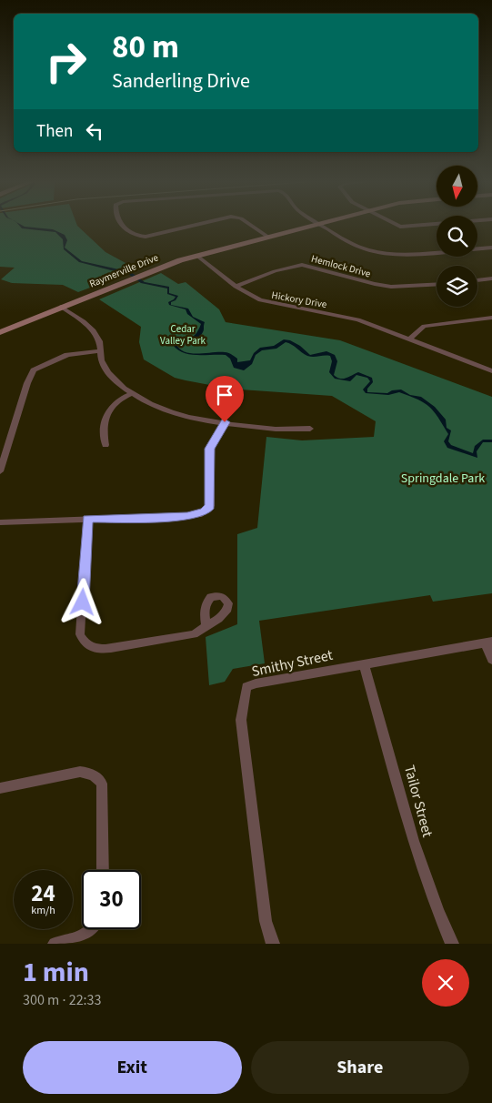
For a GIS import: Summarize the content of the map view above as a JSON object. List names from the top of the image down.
{
  "streets": {
    "street": [
      "Hemlock Drive",
      "Raymerville Drive",
      "Hickory Drive",
      "Smithy Street",
      "Tailor Street"
    ]
  },
  "crossings": [
    ["Hemlock Drive", "Hickory Drive"],
    ["Raymerville Drive", "Hickory Drive"],
    ["Smithy Street", "Tailor Street"]
  ],
  "parks": ["Cedar Valley Park", "Springdale Park"],
  "north": "bottom",
  "page": {
    "turn": ["80 m", "Sanderling Drive"],
    "then": "Then",
    "speed": "24 km/h",
    "limit": "30",
    "heading": ["1 min", "300 m · 22:33"],
    "buttons": ["Exit", "Share"]
  }
}
